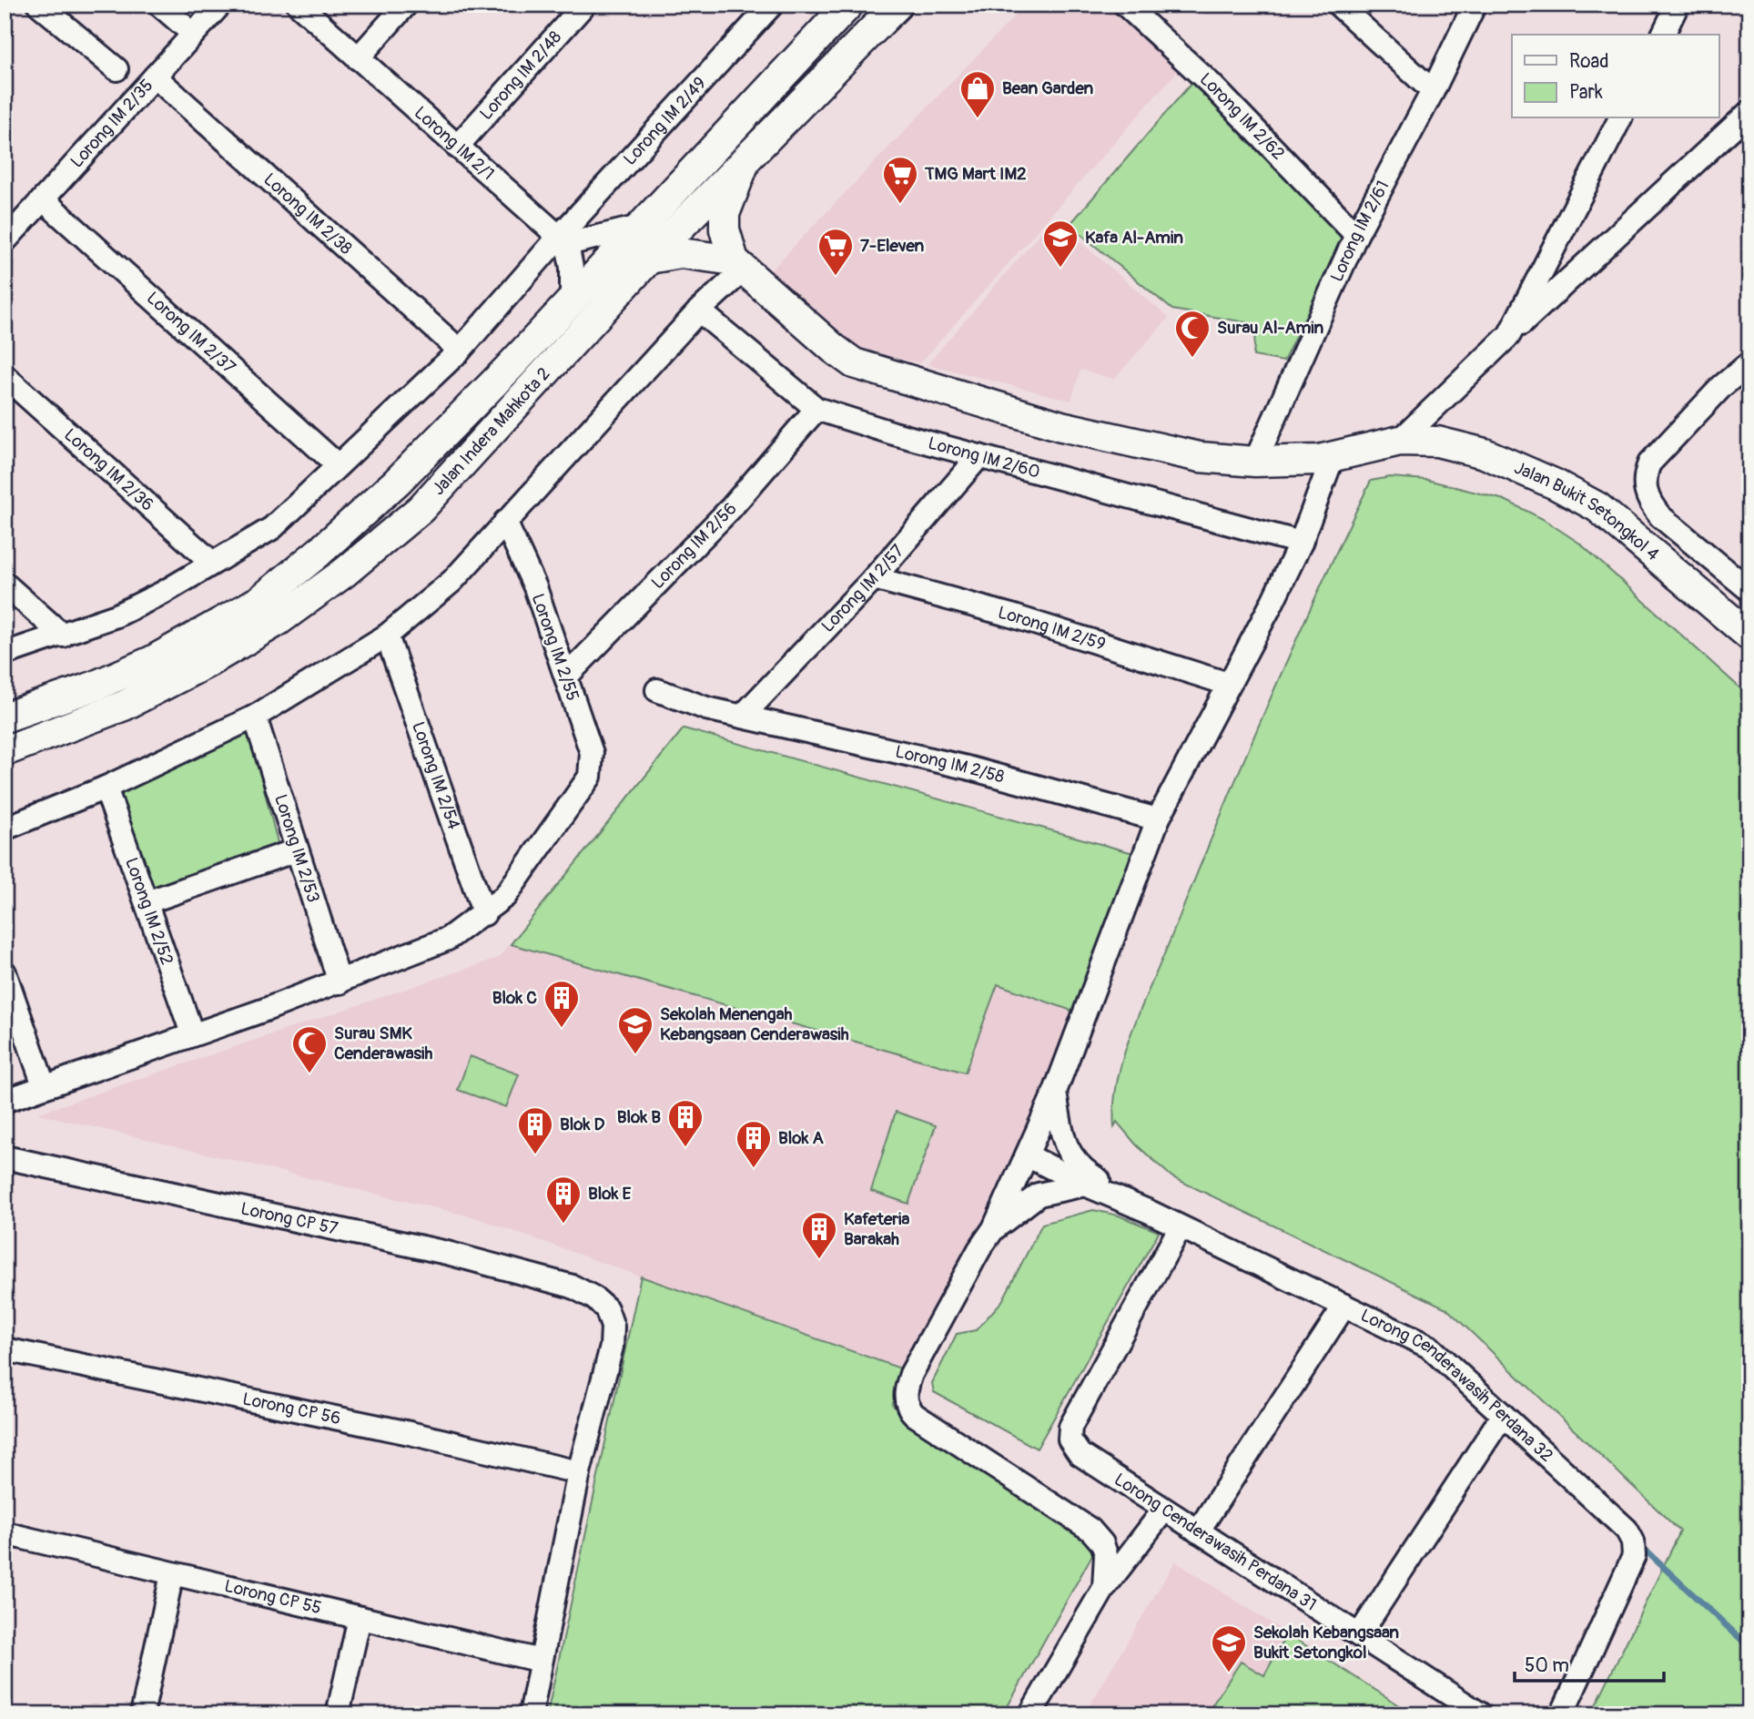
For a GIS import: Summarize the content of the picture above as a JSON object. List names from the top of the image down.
{
  "streets": {
    "street": [
      "Lorong IM 2/48",
      "Lorong IM 2/62",
      "Lorong IM 2/49",
      "Lorong IM 2/35",
      "Lorong IM 2/1",
      "Lorong IM 2/38",
      "Lorong IM 2/61",
      "Lorong IM 2/37",
      "Jalan Indera Mahkota 2",
      "Lorong IM 2/60",
      "Lorong IM 2/36",
      "Jalan Bukit Setongkol 4",
      "Lorong IM 2/56",
      "Lorong IM 2/57",
      "Lorong IM 2/59",
      "Lorong IM 2/55",
      "Lorong IM 2/58",
      "Lorong IM 2/54",
      "Lorong IM 2/53",
      "Lorong IM 2/52",
      "Lorong CP 57",
      "Lorong Cenderawasih Perdana 32",
      "Lorong CP 56",
      "Lorong Cenderawasih Perdana 31",
      "Lorong CP 55"
    ]
  },
  "crossings": [
    ["Lorong IM 2/48", "Lorong IM 2/1"],
    ["Lorong IM 2/62", "Lorong IM 2/61"],
    ["Lorong IM 2/49", "Lorong IM 2/1"],
    ["Lorong IM 2/49", "Lorong IM 2/38"],
    ["Lorong IM 2/49", "Lorong IM 2/37"],
    ["Lorong IM 2/49", "Lorong IM 2/36"],
    ["Lorong IM 2/35", "Lorong IM 2/38"],
    ["Lorong IM 2/35", "Lorong IM 2/37"],
    ["Lorong IM 2/61", "Jalan Bukit Setongkol 4"],
    ["Lorong IM 2/60", "Lorong IM 2/56"],
    ["Lorong IM 2/60", "Lorong IM 2/57"],
    ["Lorong IM 2/56", "Lorong IM 2/55"],
    ["Lorong IM 2/57", "Lorong IM 2/59"],
    ["Lorong IM 2/57", "Lorong IM 2/58"],
    ["Lorong IM 2/55", "Lorong IM 2/54"],
    ["Lorong CP 57", "Lorong CP 56"],
    ["Lorong CP 57", "Lorong CP 55"],
    ["Lorong Cenderawasih Perdana 32", "Lorong Cenderawasih Perdana 31"]
  ],
  "places": {
    "shop": ["Bean Garden"],
    "supermarket": ["TMG Mart IM2", "7-Eleven"],
    "school or university": ["Kafa Al-Amin", "Sekolah Menengah Kebangsaan Cenderawasih", "Sekolah Kebangsaan Bukit Setongkol"],
    "mosque": ["Surau Al-Amin", "Surau SMK Cenderawasih"],
    "building": [
      "Blok C",
      "Blok B",
      "Blok D",
      "Blok A",
      "Blok E",
      "Kafeteria Barakah"
    ]
  },
  "legend": ["Road", "Park"],
  "scale_bar": "50 m"
}
